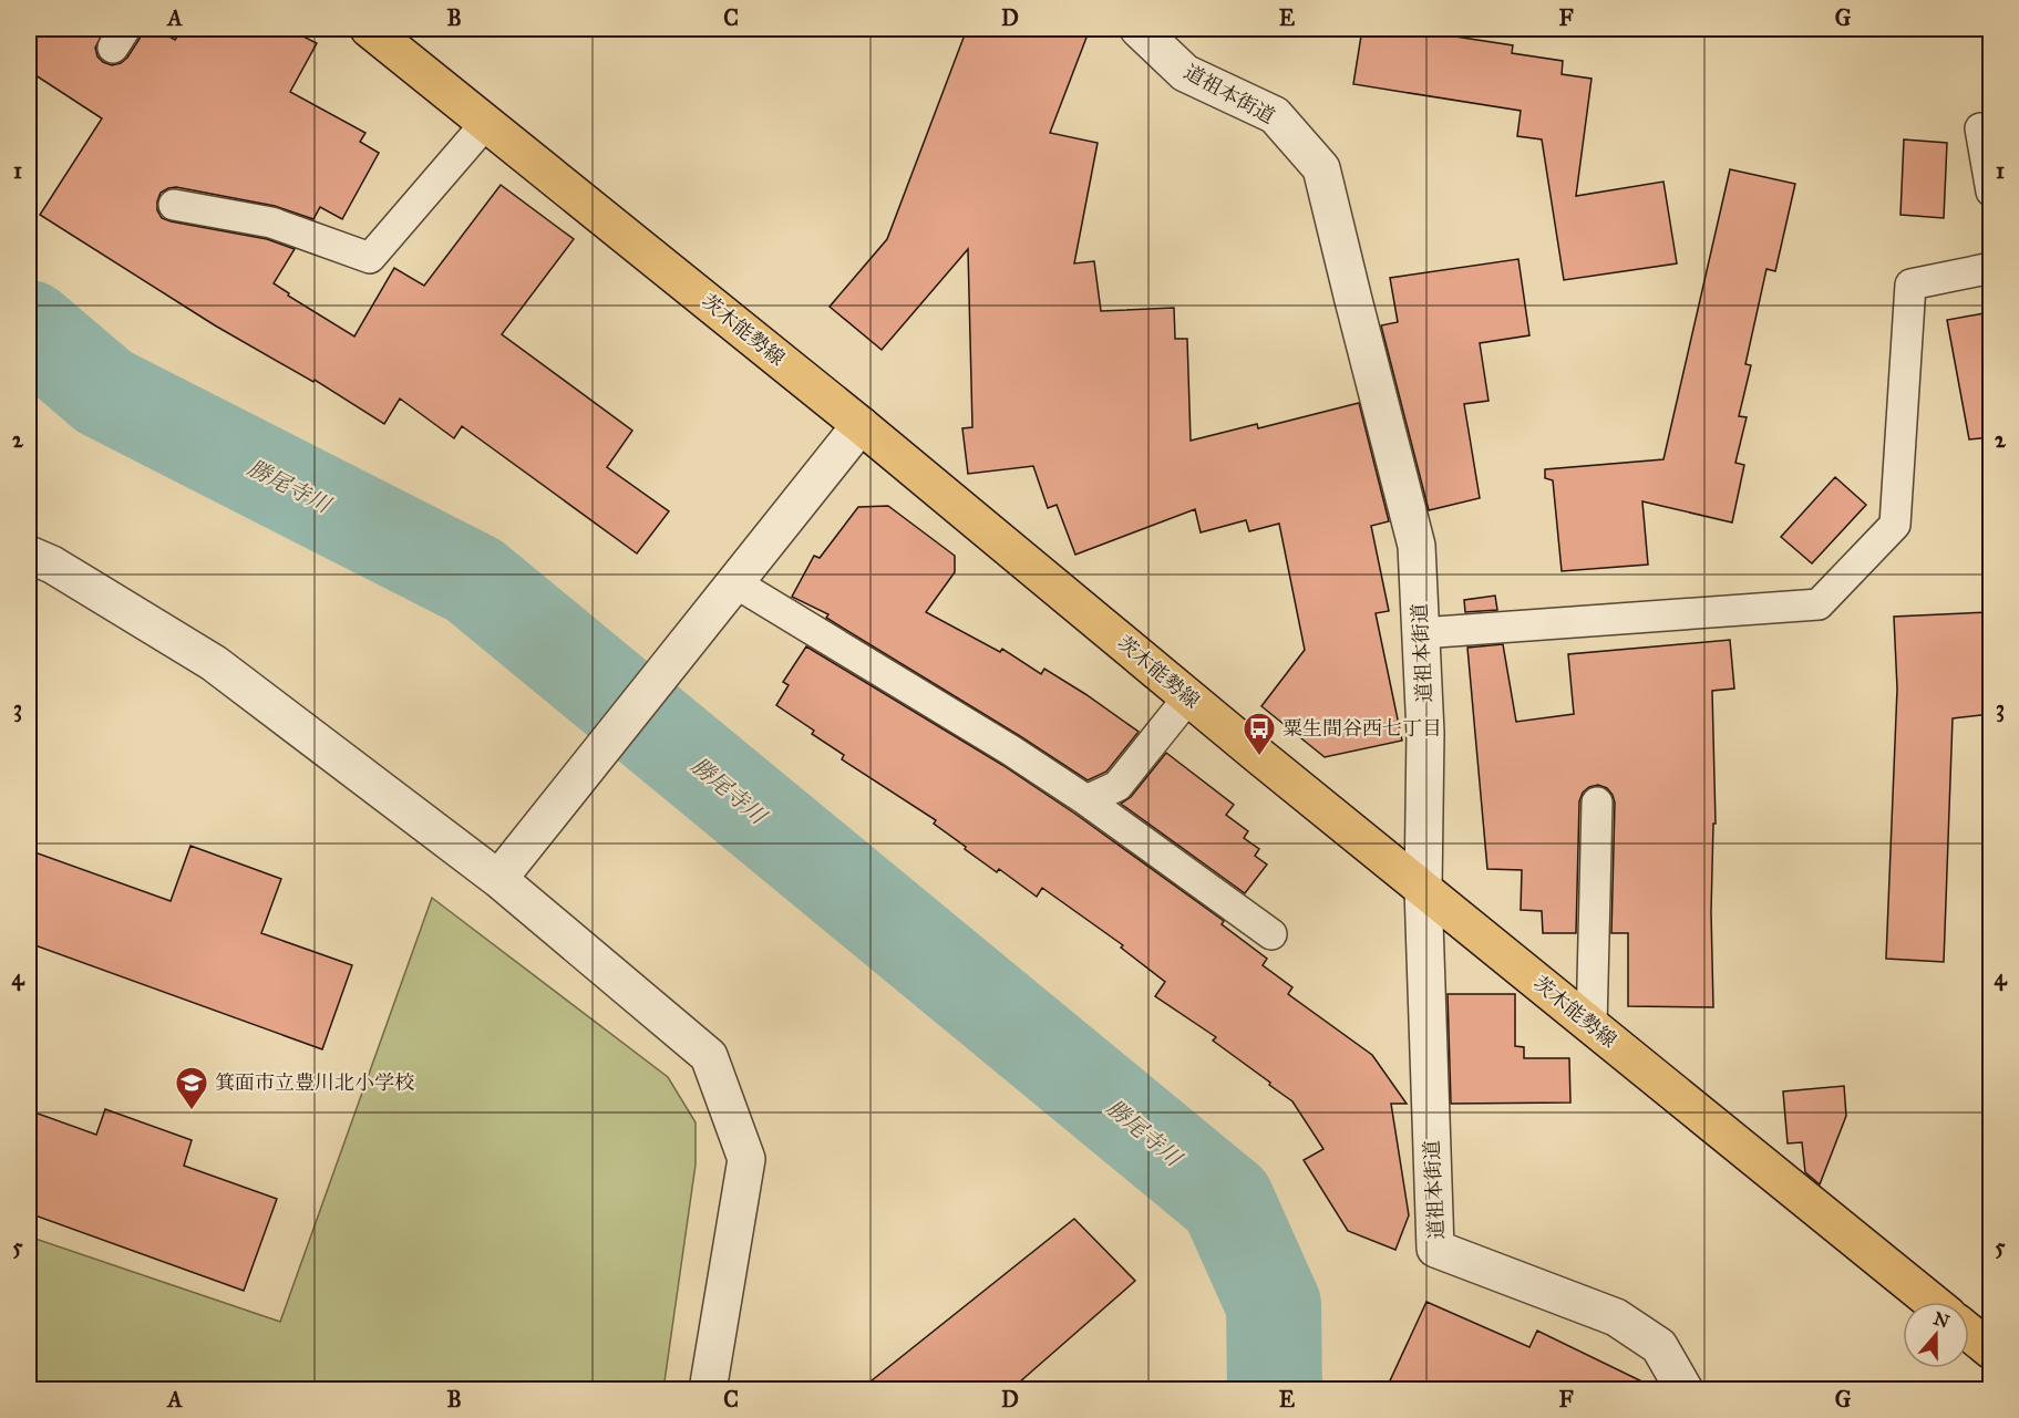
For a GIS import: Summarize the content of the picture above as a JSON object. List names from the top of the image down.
{
  "streets": {
    "main road": ["茨木能勢線"],
    "street": ["道祖本街道"]
  },
  "crossings": [
    ["道祖本街道", "茨木能勢線"]
  ],
  "water": ["勝尾寺川"],
  "places": {
    "bus stop": ["粟生間谷西七丁目"],
    "school or university": ["箕面市立豊川北小学校"]
  },
  "north": "top",
  "grid": {
    "columns": [
      "A",
      "B",
      "C",
      "D",
      "E",
      "F",
      "G"
    ],
    "rows": [
      "1",
      "2",
      "3",
      "4",
      "5"
    ]
  }
}
